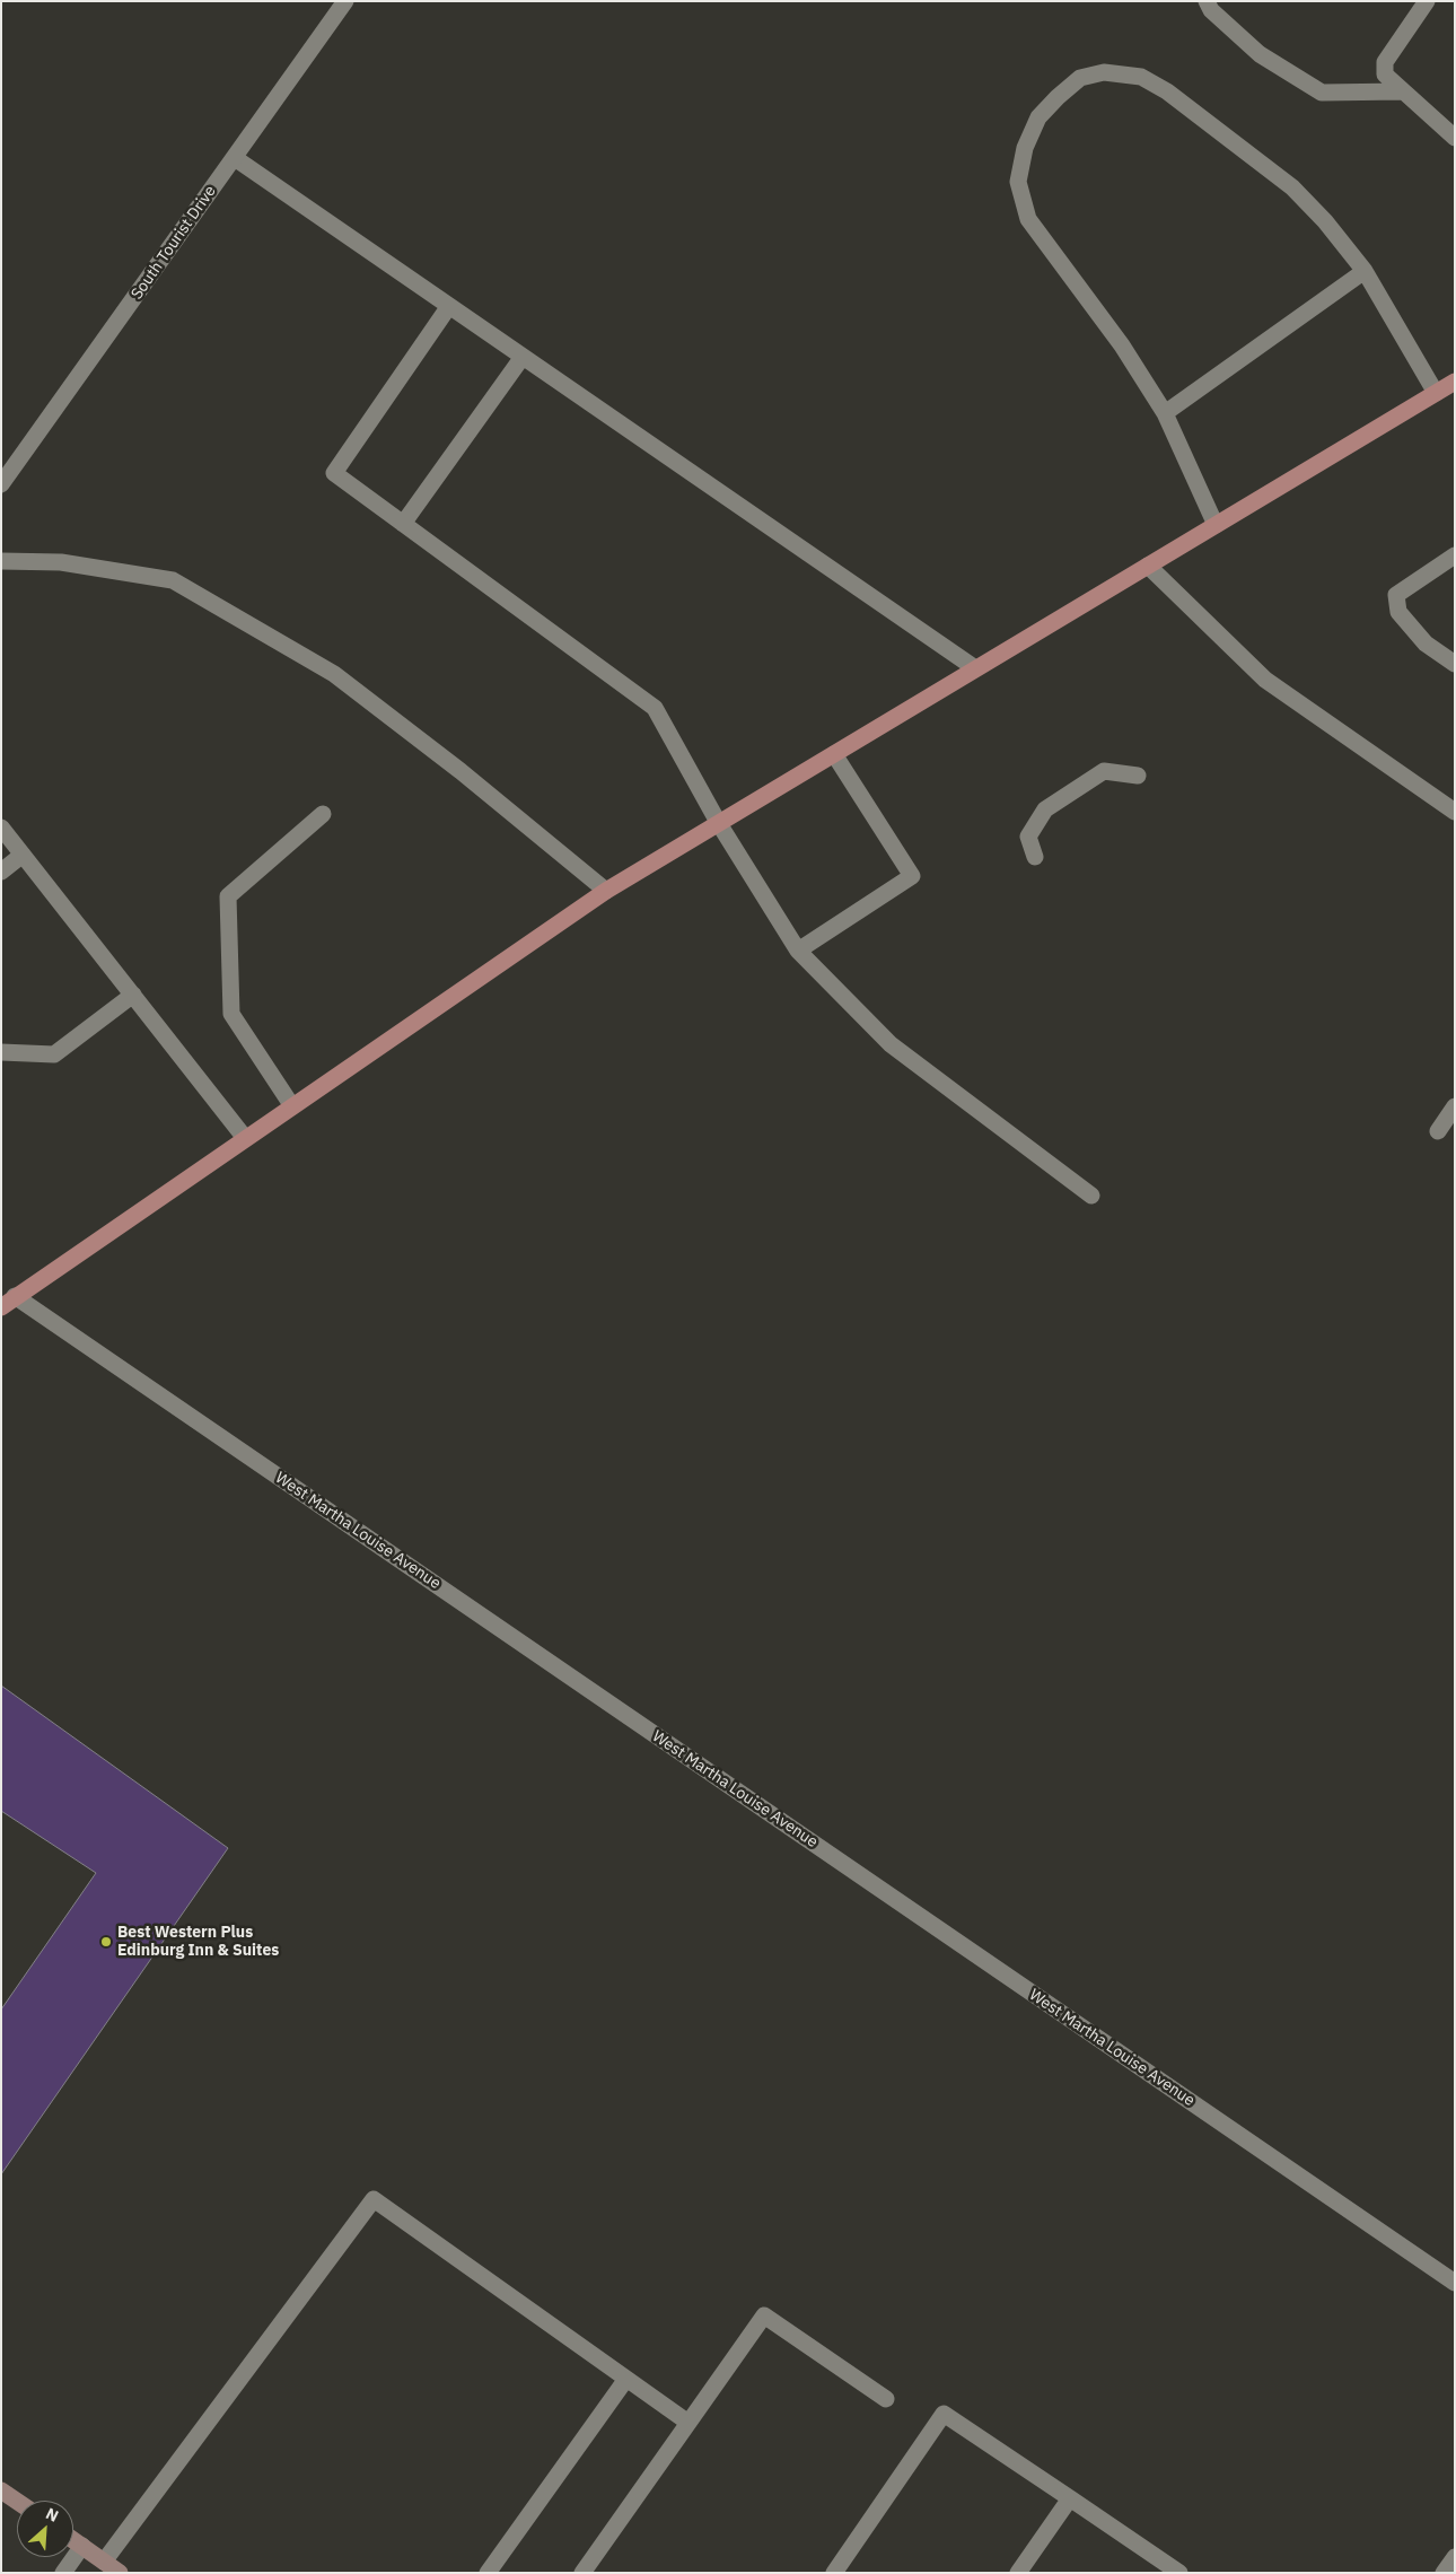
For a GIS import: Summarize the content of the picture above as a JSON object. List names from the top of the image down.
{
  "streets": {
    "street": ["South Tourist Drive", "West Martha Louise Avenue"]
  },
  "places": ["Best Western Plus Edinburg Inn & Suites"],
  "north": "top right"
}
